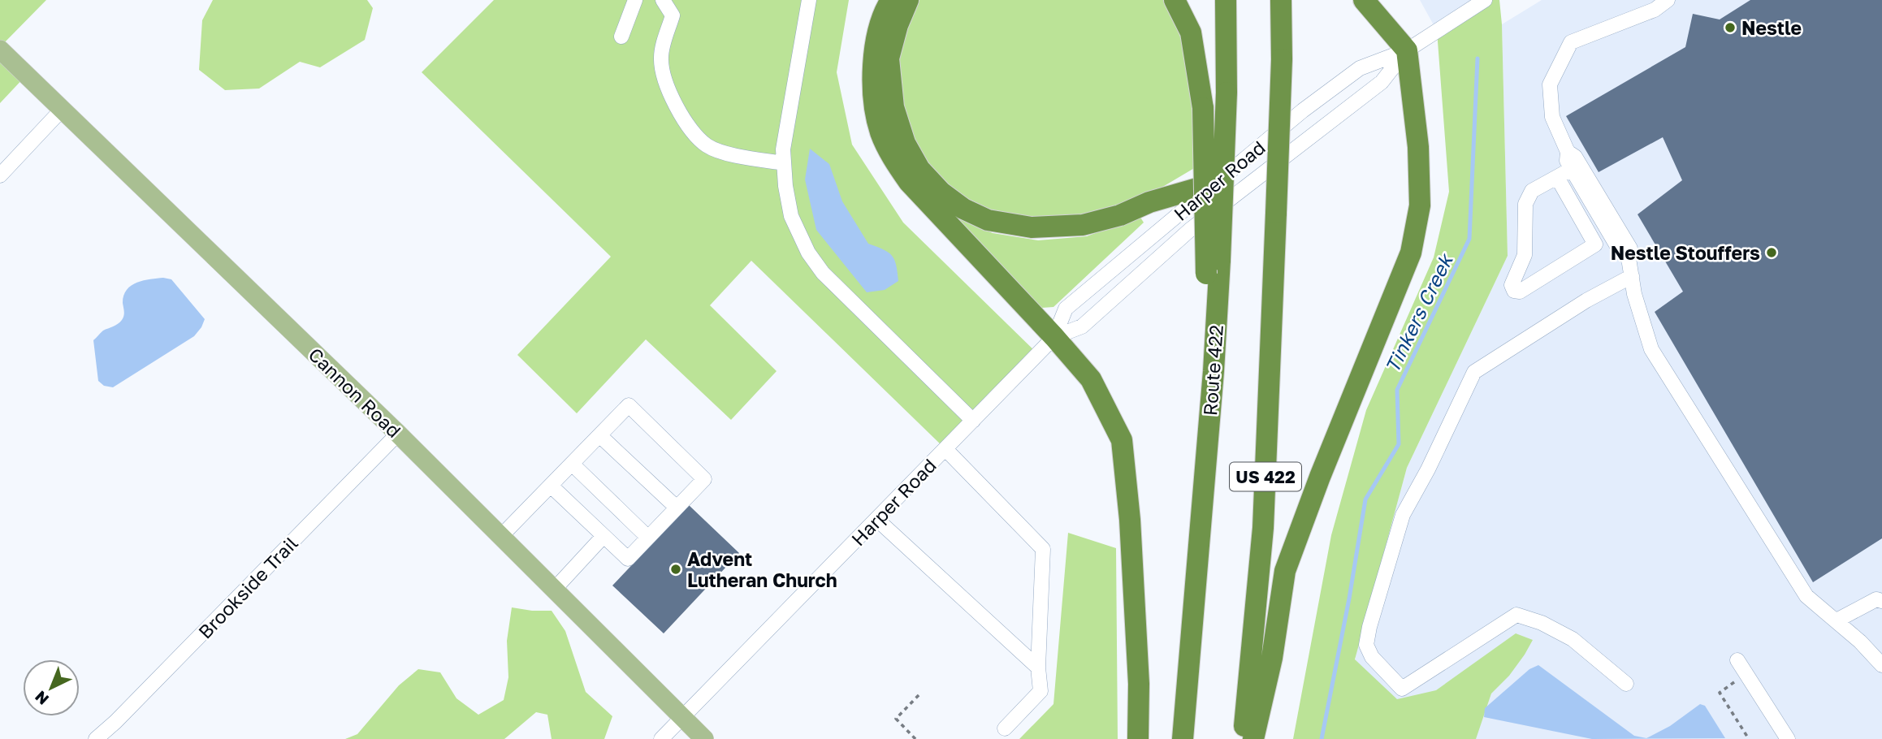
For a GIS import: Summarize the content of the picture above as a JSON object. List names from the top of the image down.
{
  "streets": {
    "highway": ["Route 422", "US 422"],
    "main road": ["Cannon Road"],
    "street": ["Harper Road", "Brookside Trail"]
  },
  "crossings": [
    ["Harper Road", "Cannon Road"],
    ["Cannon Road", "Brookside Trail"]
  ],
  "water": ["Tinkers Creek"],
  "places": ["Nestle", "Nestle Stouffers", "Advent Lutheran Church"],
  "north": "bottom left"
}
